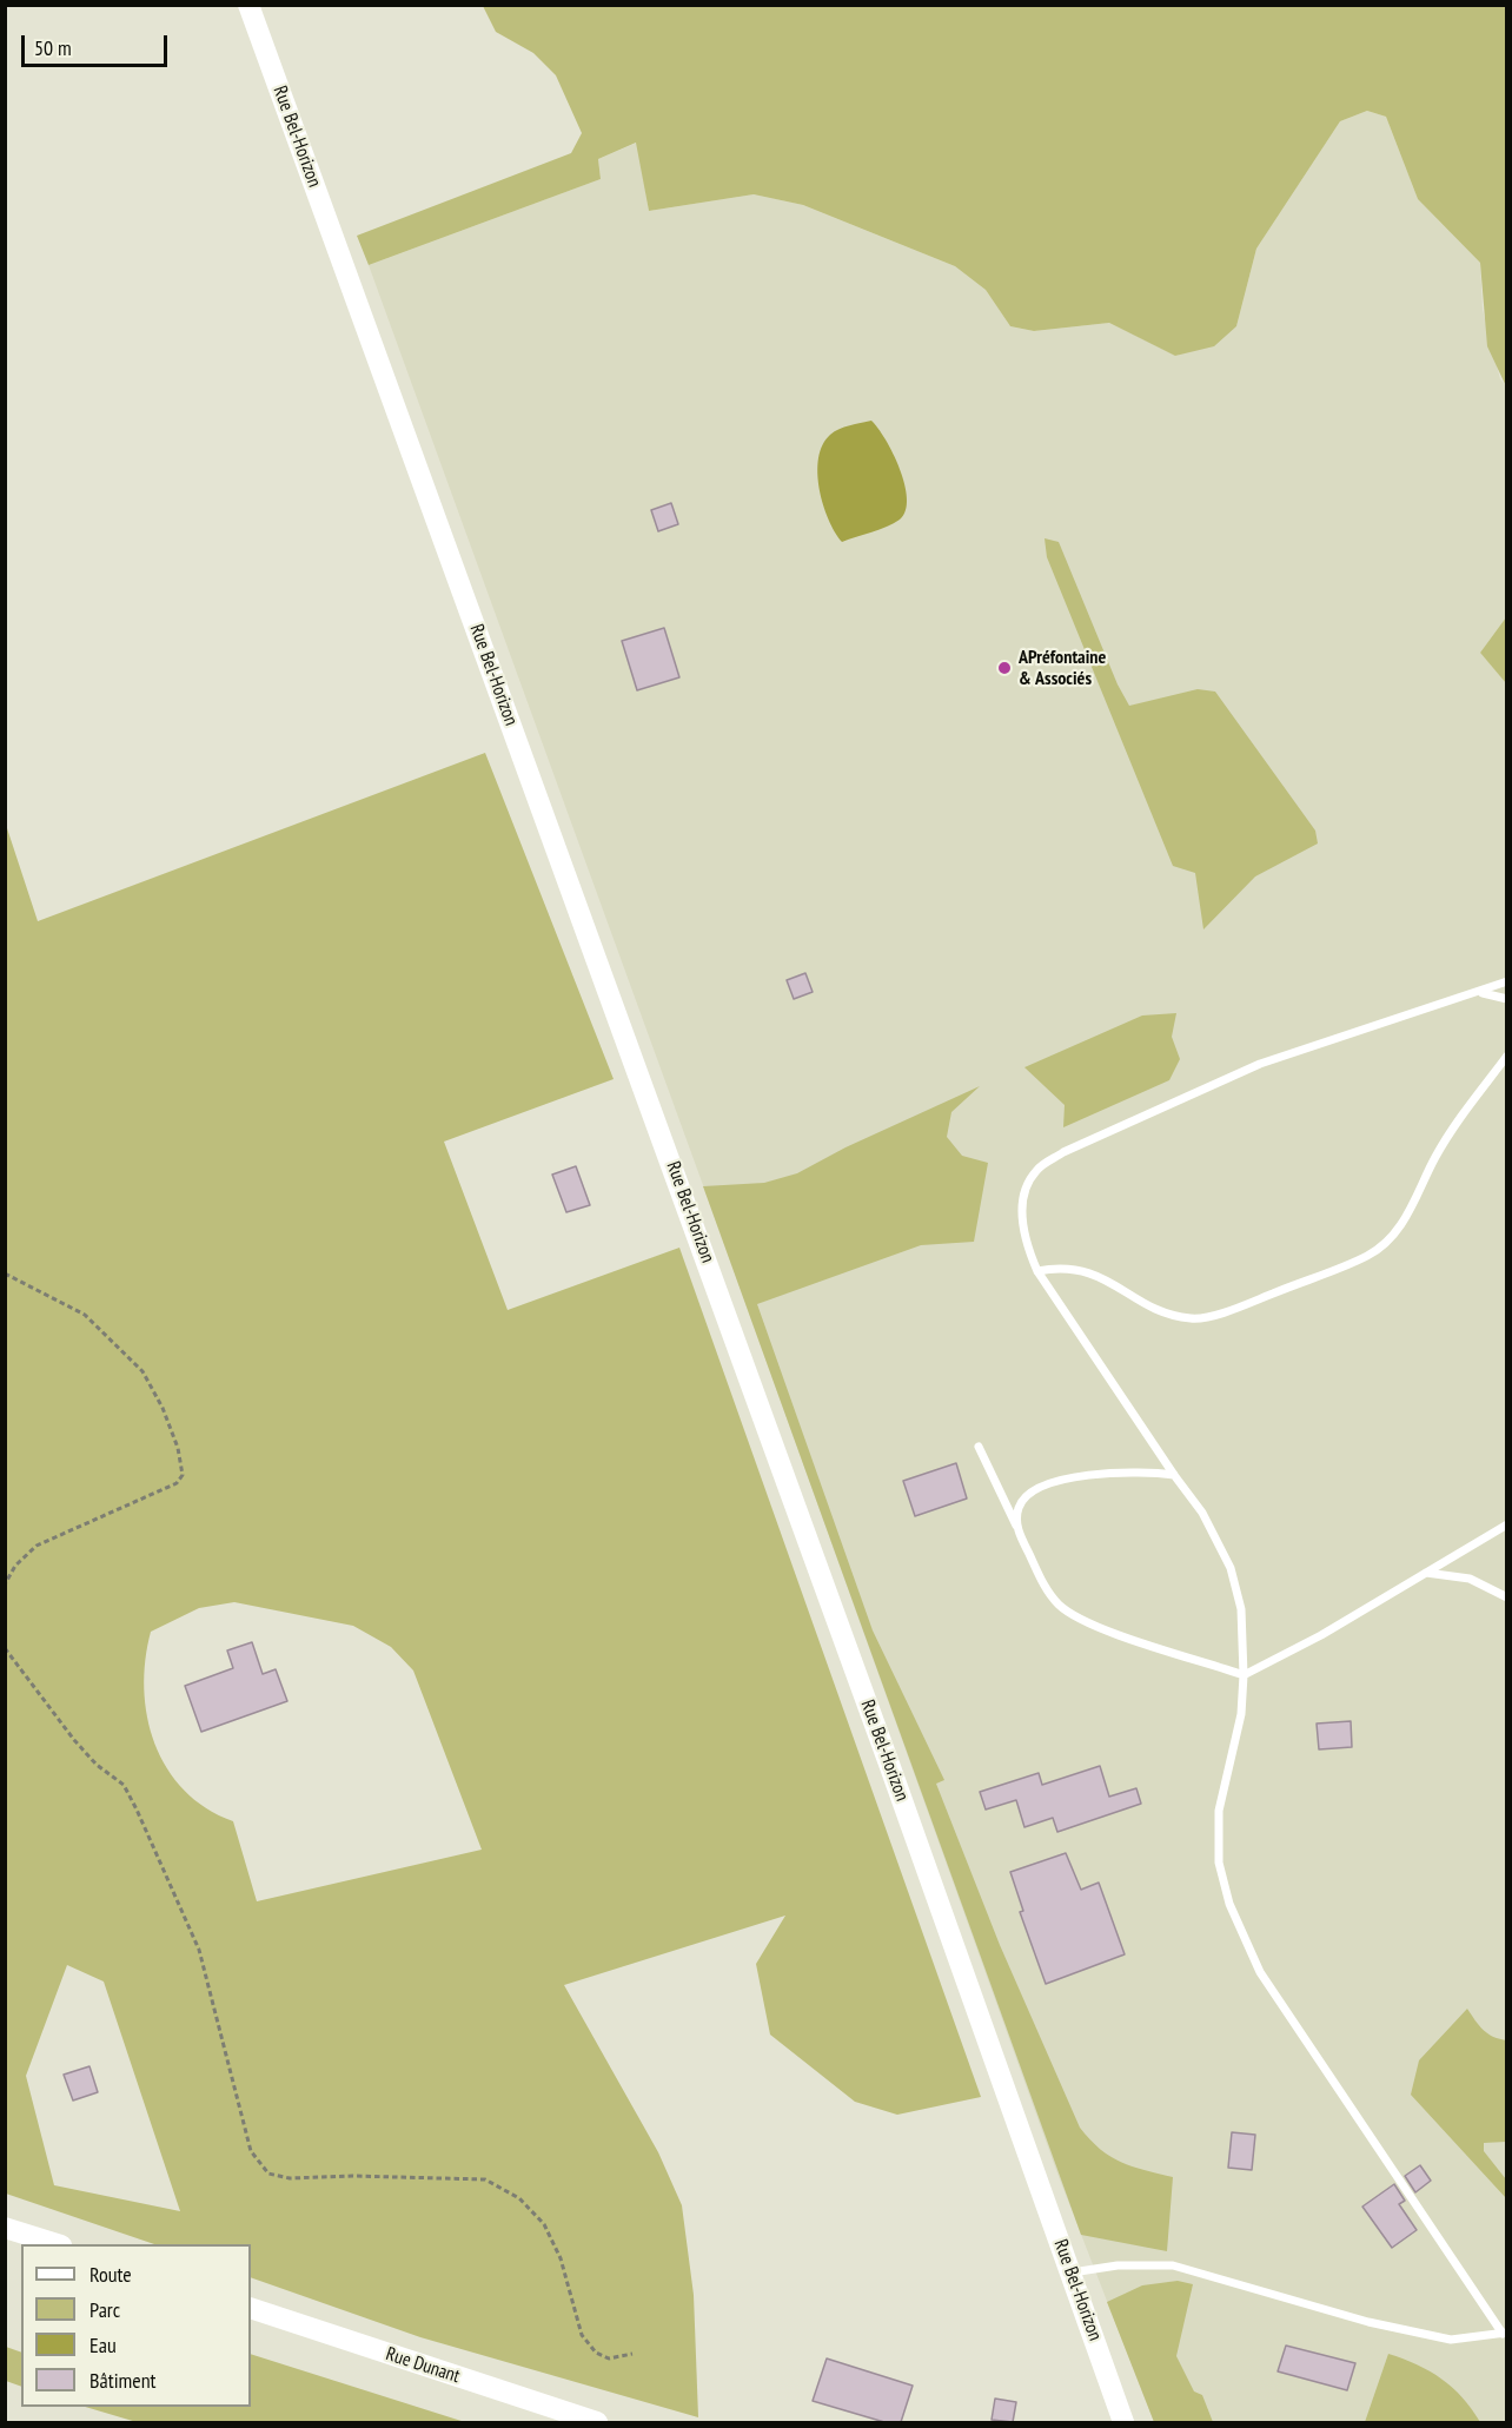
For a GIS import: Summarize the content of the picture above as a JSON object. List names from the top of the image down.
{
  "streets": {
    "street": ["Rue Bel-Horizon", "Rue Dunant"]
  },
  "places": ["APréfontaine & Associés"],
  "legend": [
    "Route",
    "Parc",
    "Eau",
    "Bâtiment"
  ],
  "scale_bar": "50 m"
}
